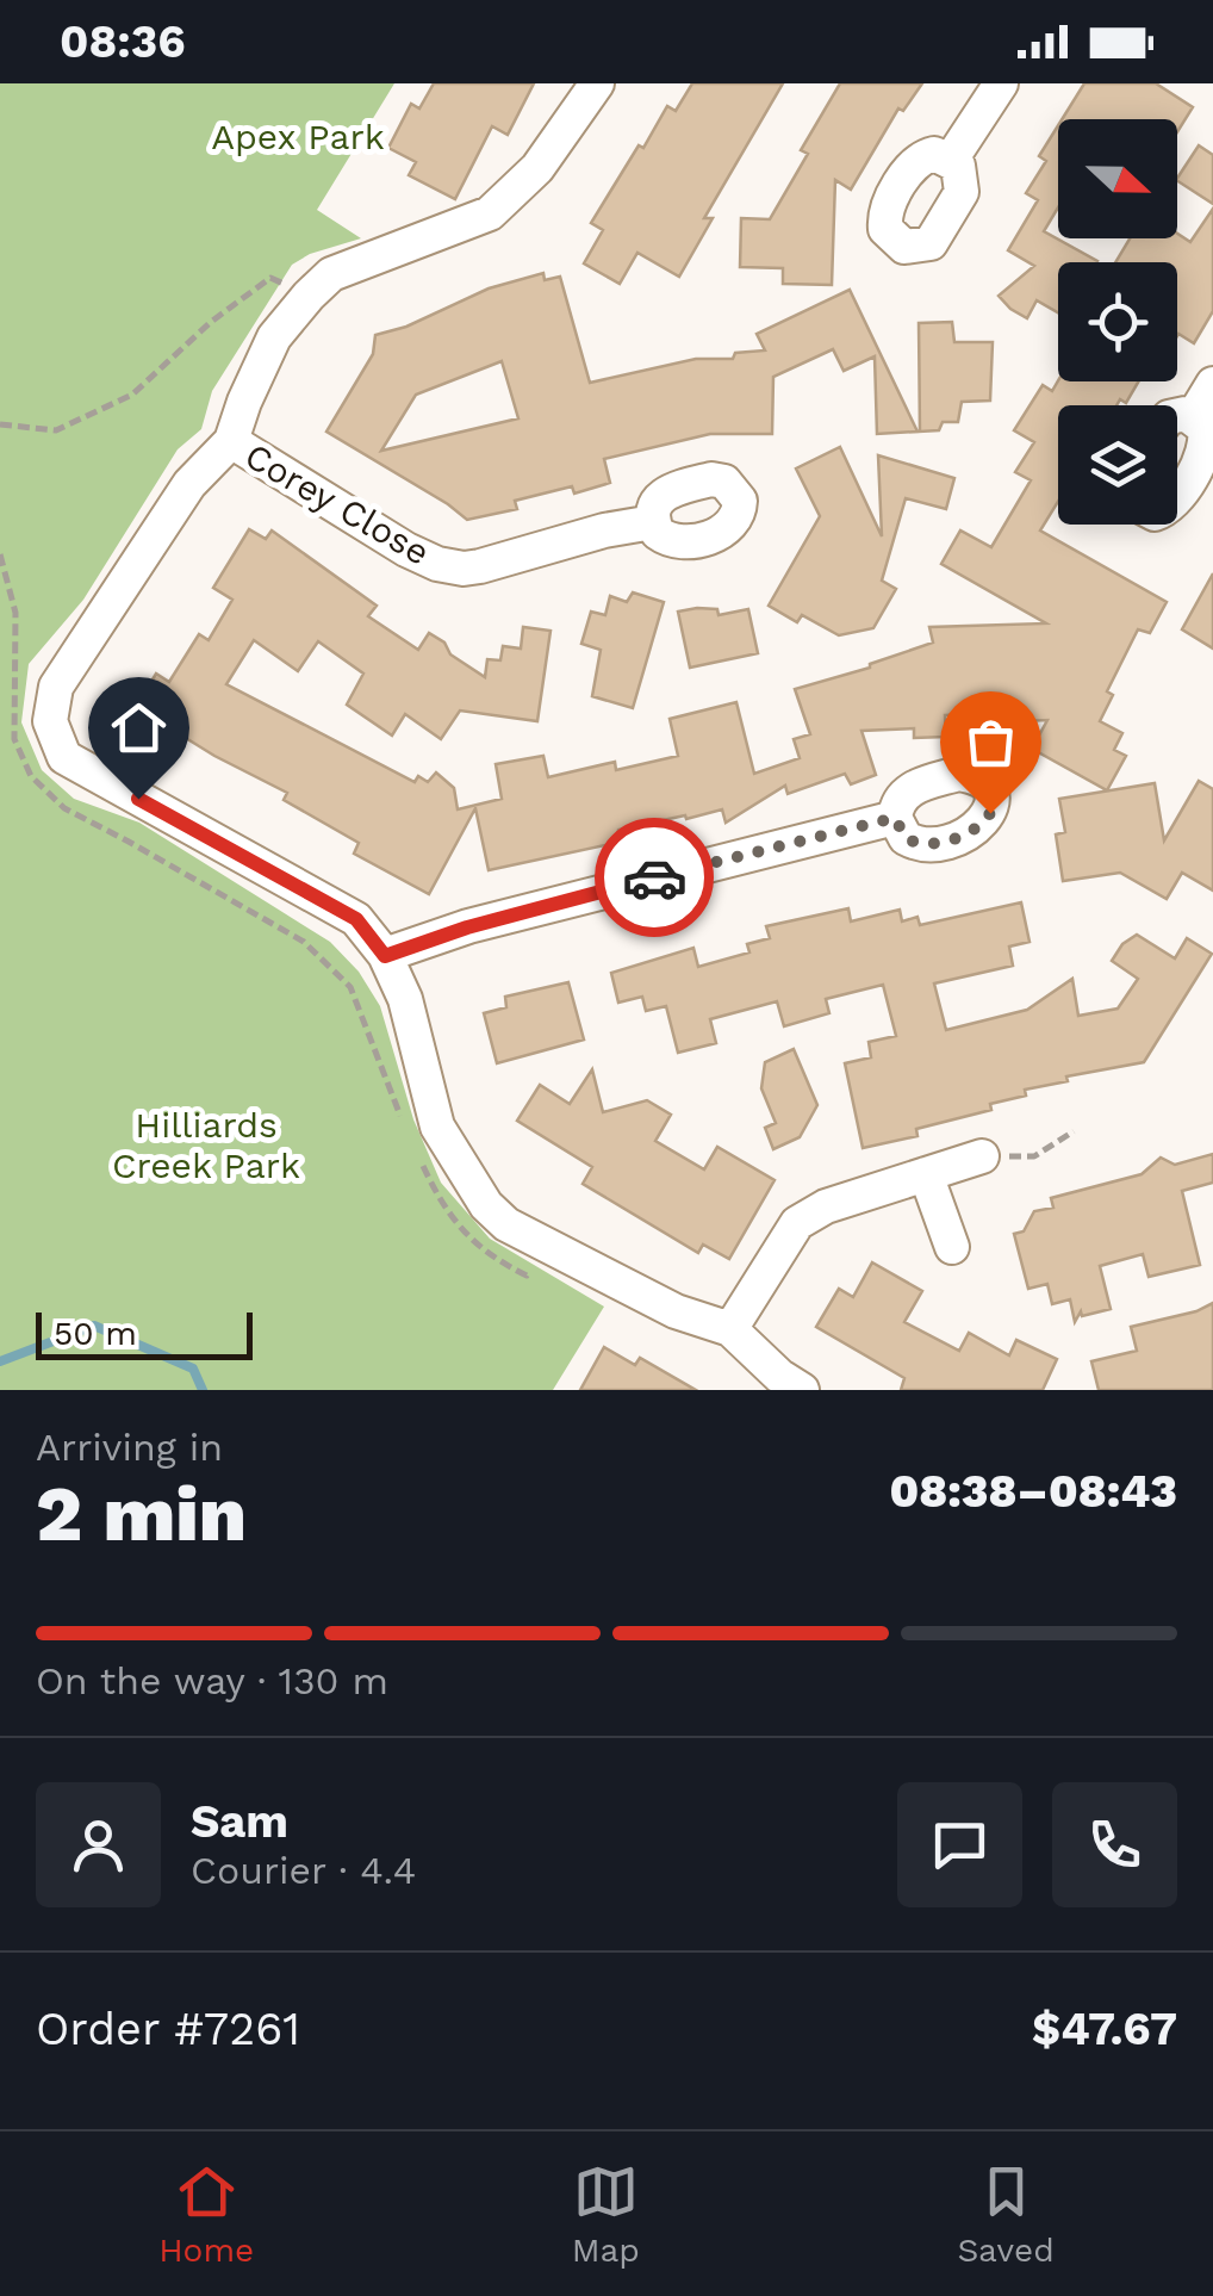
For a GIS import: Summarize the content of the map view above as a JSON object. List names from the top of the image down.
{
  "streets": {
    "street": ["Corey Close"]
  },
  "parks": ["Apex Park", "Hilliards Creek Park"],
  "scale_bar": "50 m",
  "north": "right",
  "page": {
    "status": "08:36",
    "scale": "50 m",
    "heading": ["2 min", "Arriving in", "08:38–08:43"],
    "panel": [
      "Sam",
      "Courier · 4.4",
      "Order #7261",
      "$47.67"
    ],
    "bar": "On the way · 130 m",
    "tabs": ["Home", "Map", "Saved"]
  }
}
